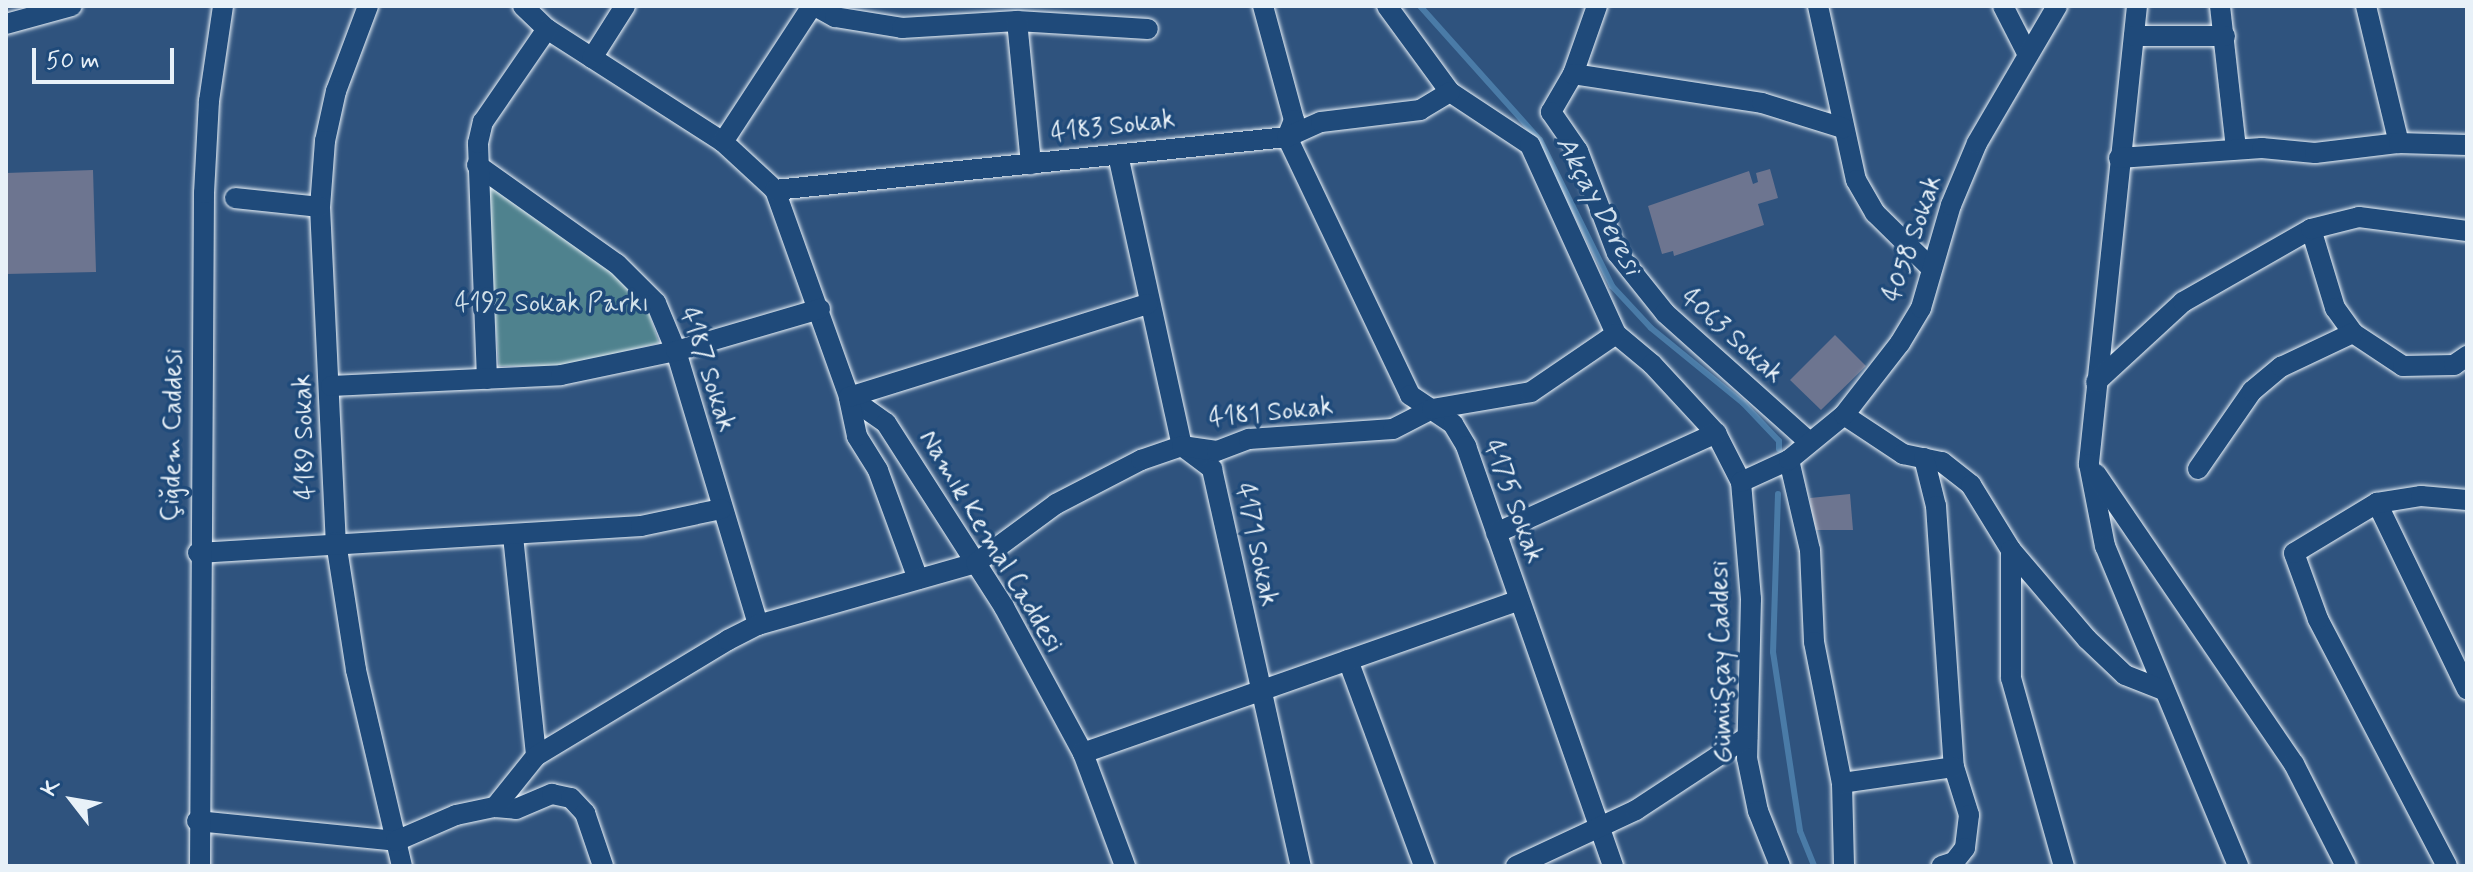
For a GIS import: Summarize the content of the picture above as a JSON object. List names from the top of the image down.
{
  "streets": {
    "street": [
      "4183 Sokak",
      "4058 Sokak",
      "4063 Sokak",
      "4187 Sokak",
      "4181 Sokak",
      "Çiğdem Caddesi",
      "4189 Sokak",
      "4175 Sokak",
      "Namık Kemal Caddesi",
      "4171 Sokak",
      "Gümüşçay Caddesi"
    ]
  },
  "crossings": [
    ["4183 Sokak", "4175 Sokak"],
    ["4183 Sokak", "Gümüşçay Caddesi"],
    ["4058 Sokak", "4063 Sokak"],
    ["4058 Sokak", "Gümüşçay Caddesi"],
    ["4187 Sokak", "4181 Sokak"],
    ["4181 Sokak", "4175 Sokak"],
    ["4181 Sokak", "Namık Kemal Caddesi"],
    ["4181 Sokak", "4171 Sokak"],
    ["4181 Sokak", "Gümüşçay Caddesi"]
  ],
  "water": ["Akçay Deresi"],
  "parks": ["4192 Sokak Parkı"],
  "scale_bar": "50 m",
  "north": "top left"
}
